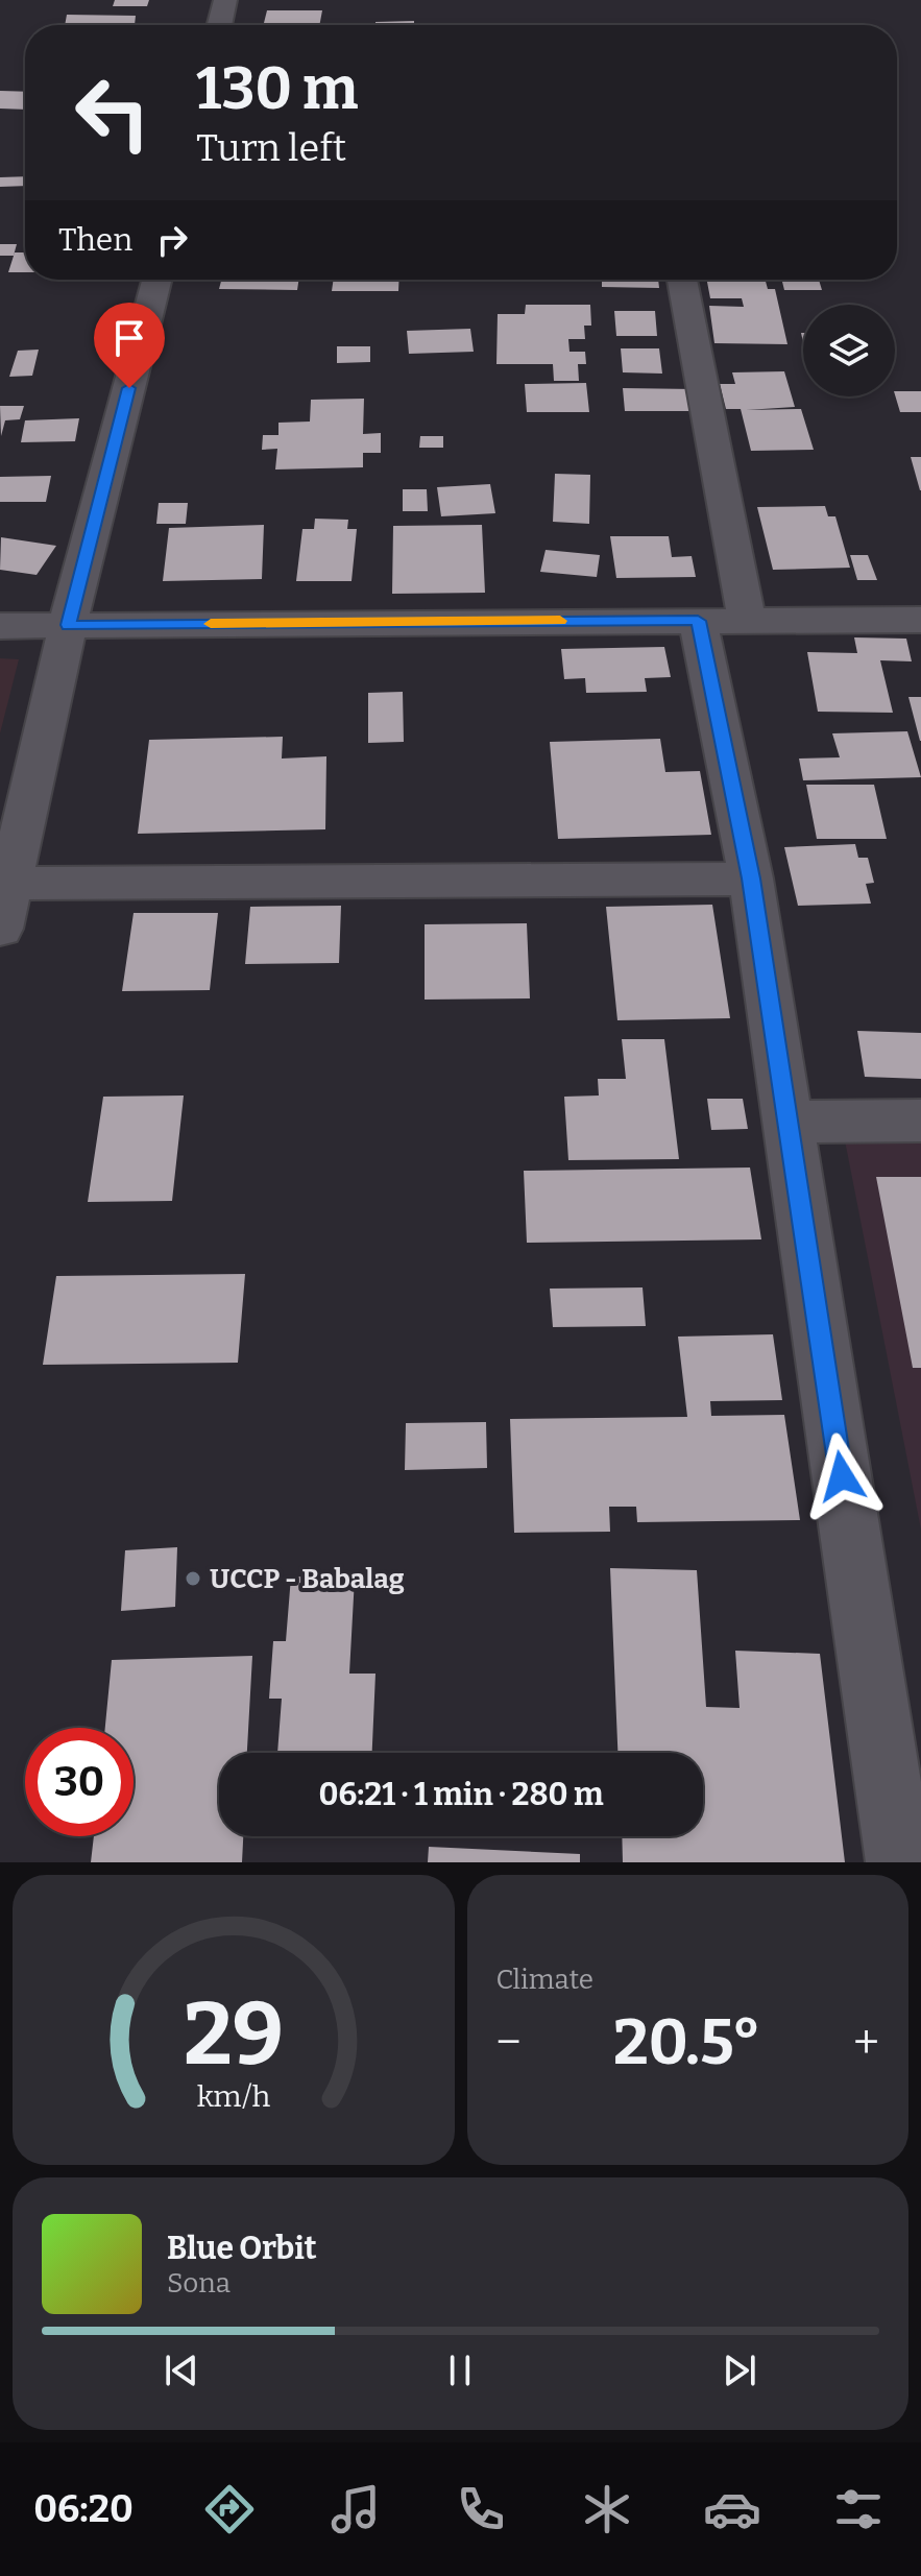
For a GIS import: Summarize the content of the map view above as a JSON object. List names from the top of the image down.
{
  "places": ["UCCP - Babalag"],
  "page": {
    "turn": ["130 m", "Turn left"],
    "then": "Then",
    "limit": "30",
    "trip": "06:21 · 1 min · 280 m",
    "tile": "Climate",
    "heat": ["−", "20.5°", "+"],
    "song": ["Blue Orbit", "Sona"],
    "tabs": "06:20",
    "gauge": ["29", "km/h"]
  }
}
